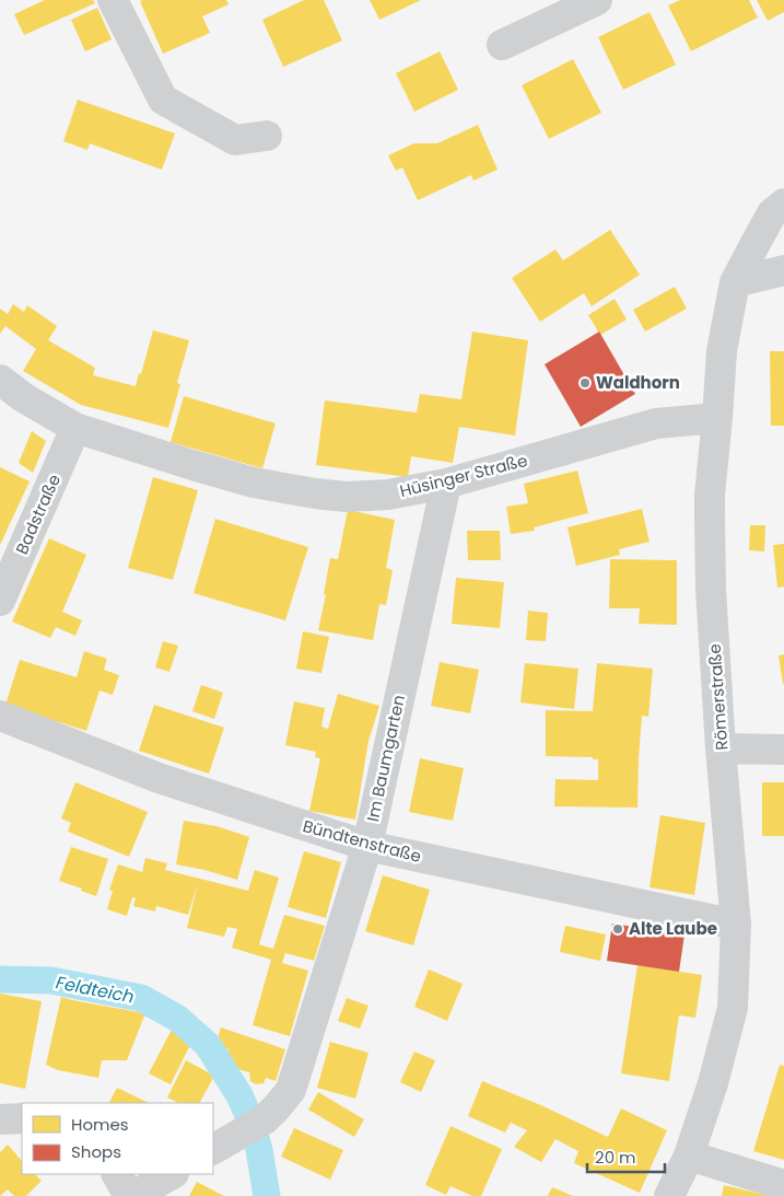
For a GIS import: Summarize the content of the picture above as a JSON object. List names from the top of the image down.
{
  "streets": {
    "street": [
      "Hüsinger Straße",
      "Badstraße",
      "Römerstraße",
      "Im Baumgarten",
      "Bündtenstraße"
    ]
  },
  "crossings": [
    ["Hüsinger Straße", "Badstraße"],
    ["Hüsinger Straße", "Römerstraße"],
    ["Hüsinger Straße", "Im Baumgarten"],
    ["Römerstraße", "Bündtenstraße"],
    ["Im Baumgarten", "Bündtenstraße"]
  ],
  "water": ["Feldteich"],
  "places": ["Waldhorn", "Alte Laube"],
  "legend": ["Homes", "Shops"],
  "scale_bar": "20 m"
}
